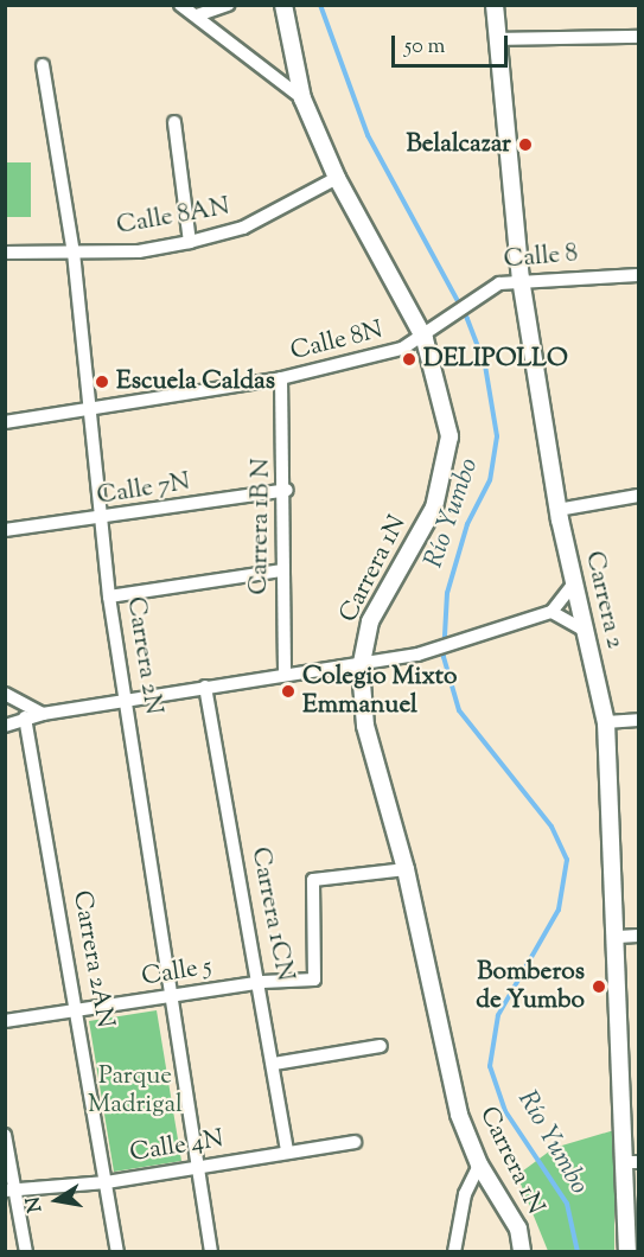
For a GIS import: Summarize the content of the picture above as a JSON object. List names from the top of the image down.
{
  "streets": {
    "street": [
      "Calle 8AN",
      "Calle 8",
      "Calle 8N",
      "Calle 7N",
      "Carrera 1B N",
      "Carrera 1N",
      "Carrera 2",
      "Carrera 2N",
      "Carrera 1CN",
      "Carrera 2AN",
      "Calle 5",
      "Calle 4N"
    ]
  },
  "crossings": [
    ["Calle 8AN", "Carrera 1N"],
    ["Calle 8AN", "Carrera 2N"],
    ["Calle 8", "Calle 8N"],
    ["Calle 8", "Carrera 1N"],
    ["Calle 8", "Carrera 2"],
    ["Calle 8N", "Carrera 1B N"],
    ["Calle 8N", "Carrera 1N"],
    ["Calle 8N", "Carrera 2N"],
    ["Calle 7N", "Carrera 1B N"],
    ["Calle 7N", "Carrera 2N"],
    ["Carrera 1N", "Calle 5"],
    ["Carrera 2N", "Calle 5"],
    ["Carrera 2N", "Calle 4N"],
    ["Carrera 1CN", "Calle 5"],
    ["Carrera 1CN", "Calle 4N"],
    ["Carrera 2AN", "Calle 5"],
    ["Carrera 2AN", "Calle 4N"]
  ],
  "water": ["Río Yumbo"],
  "parks": ["Parque Madrigal"],
  "places": [
    "Belalcazar",
    "DELIPOLLO",
    "Escuela Caldas",
    "Colegio Mixto Emmanuel",
    "Bomberos de Yumbo"
  ],
  "scale_bar": "50 m",
  "north": "left"
}
